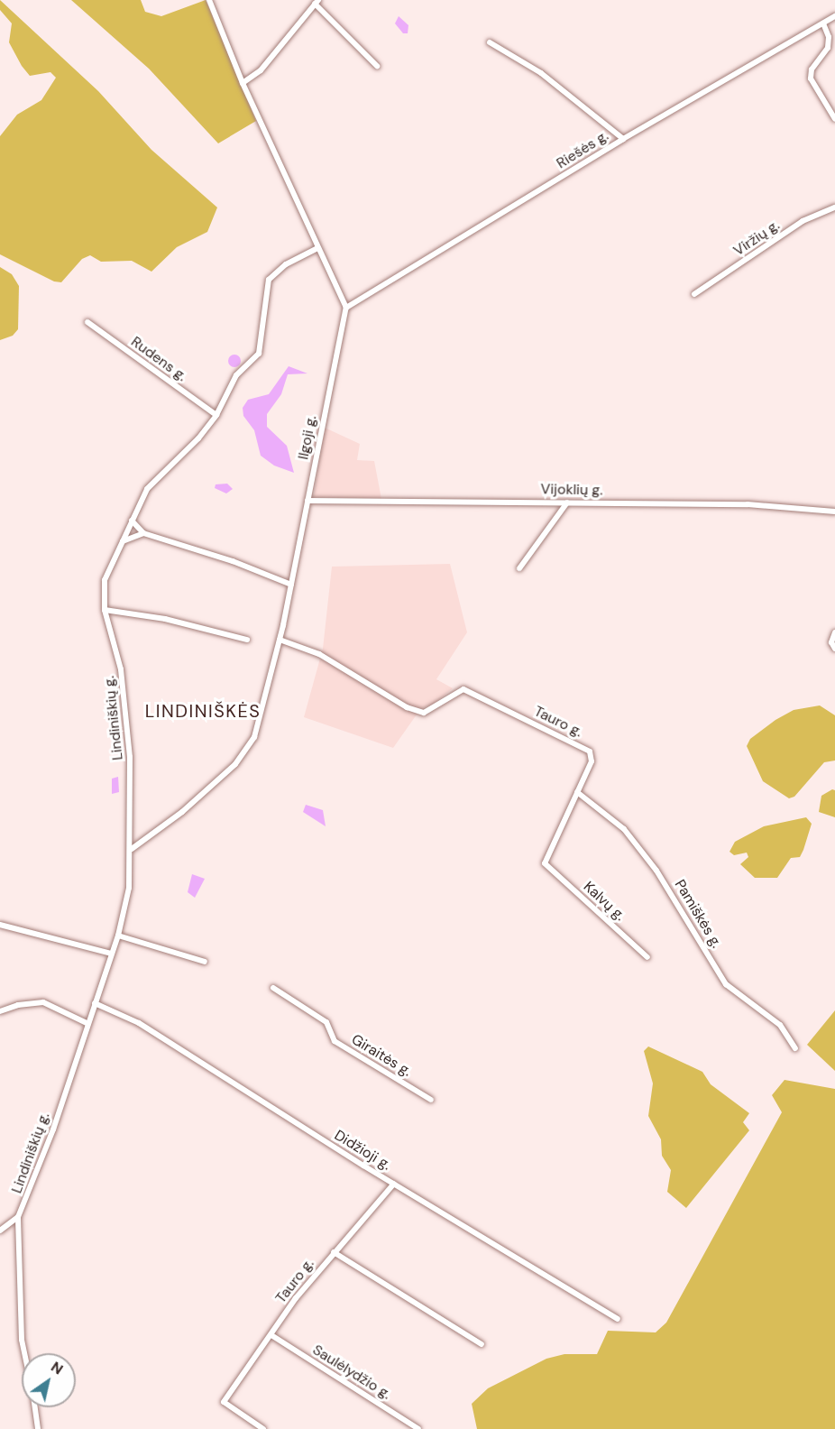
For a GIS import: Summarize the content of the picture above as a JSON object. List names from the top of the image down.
{
  "streets": {
    "street": [
      "Riešės g.",
      "Viržių g.",
      "Rudens g.",
      "Ilgoji g.",
      "Vijoklių g.",
      "Lindiniškių g.",
      "Tauro g.",
      "Kalvų g.",
      "Pamiškės g.",
      "Giraitės g.",
      "Didžioji g.",
      "Saulėlydžio g."
    ]
  },
  "crossings": [
    ["Riešės g.", "Ilgoji g."],
    ["Rudens g.", "Lindiniškių g."],
    ["Ilgoji g.", "Vijoklių g."],
    ["Ilgoji g.", "Lindiniškių g."],
    ["Ilgoji g.", "Tauro g."],
    ["Lindiniškių g.", "Didžioji g."],
    ["Tauro g.", "Kalvų g."],
    ["Tauro g.", "Pamiškės g."],
    ["Tauro g.", "Didžioji g."],
    ["Tauro g.", "Saulėlydžio g."]
  ],
  "districts": ["LINDINIŠKĖS"],
  "north": "top right"
}
